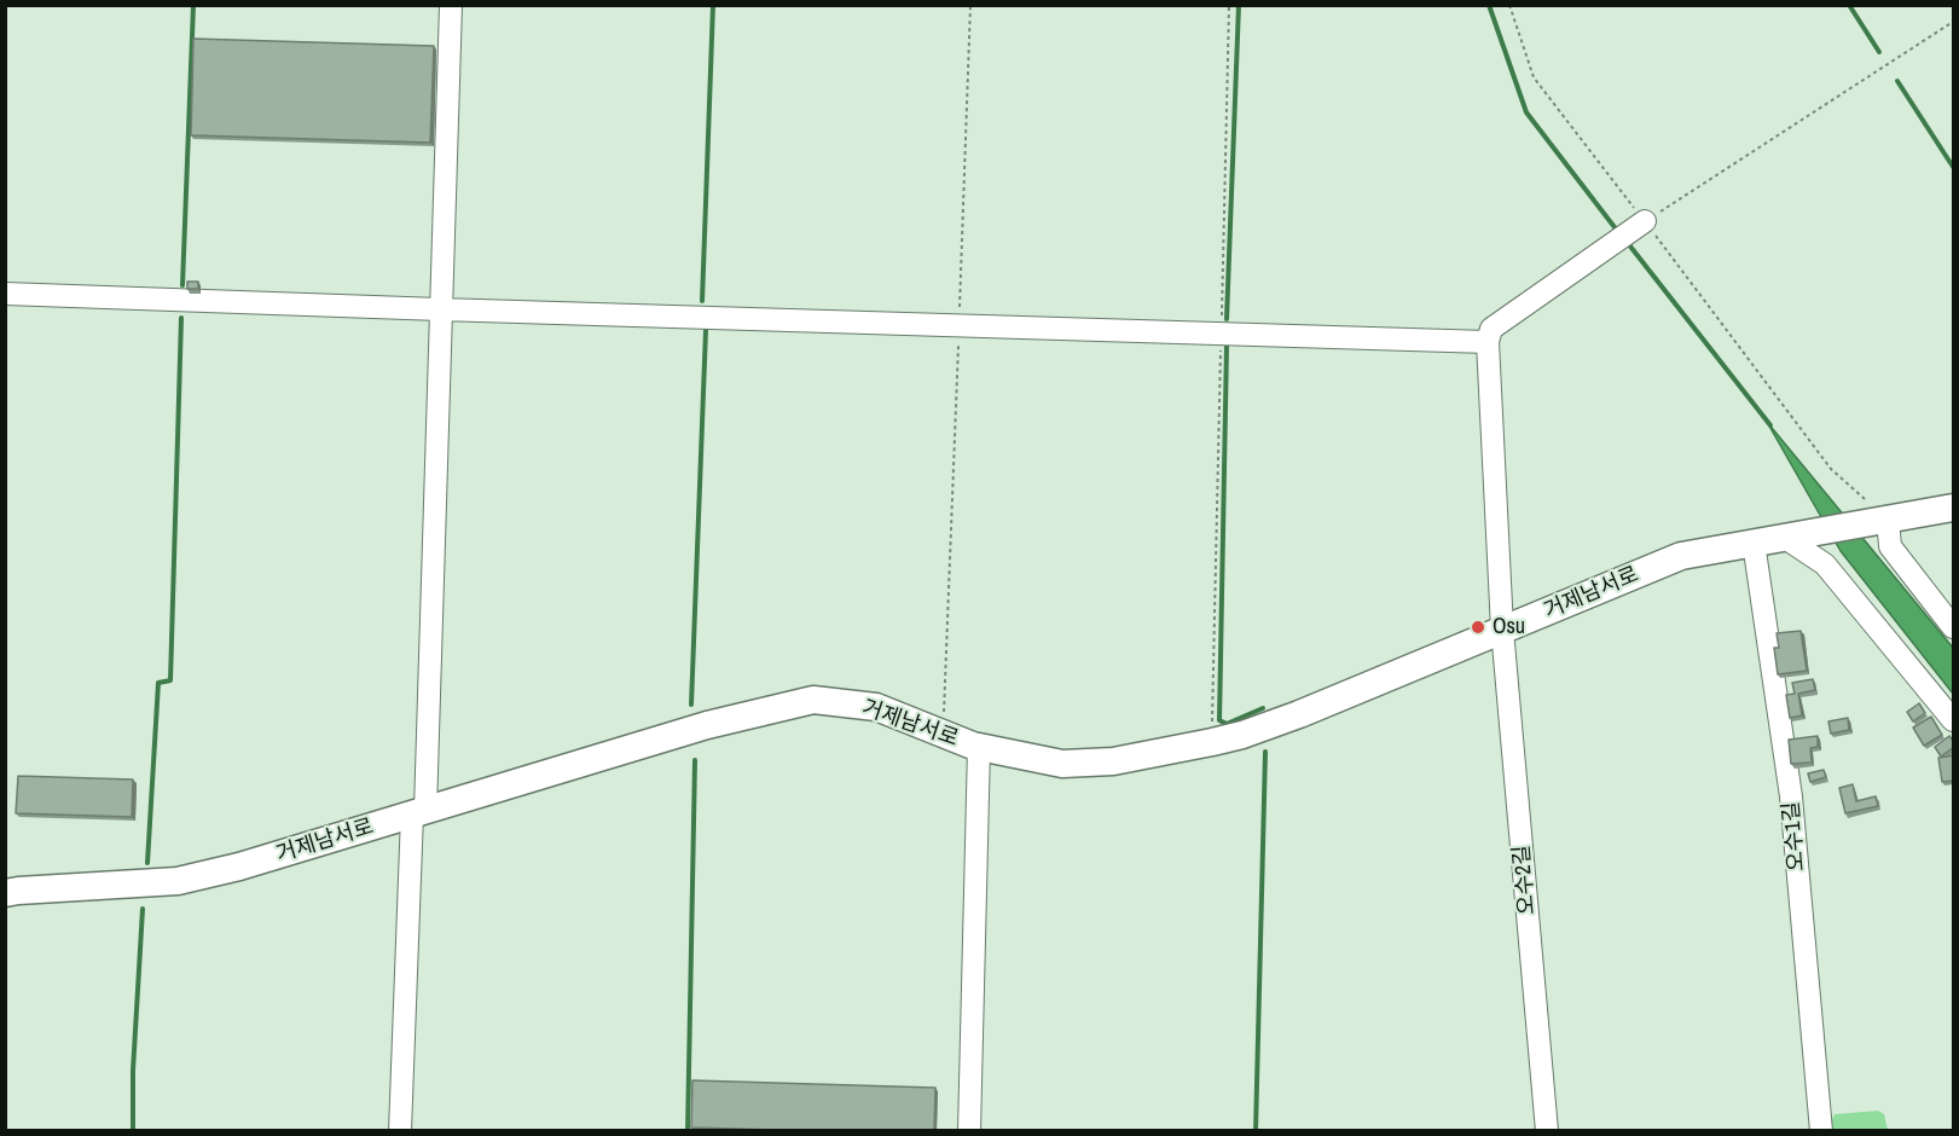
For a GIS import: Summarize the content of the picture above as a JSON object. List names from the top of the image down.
{
  "streets": {
    "main road": ["거제남서로"],
    "street": ["오수1길", "오수2길"]
  },
  "crossings": [
    ["거제남서로", "오수1길"],
    ["거제남서로", "오수2길"]
  ],
  "places": ["Osu"]
}
